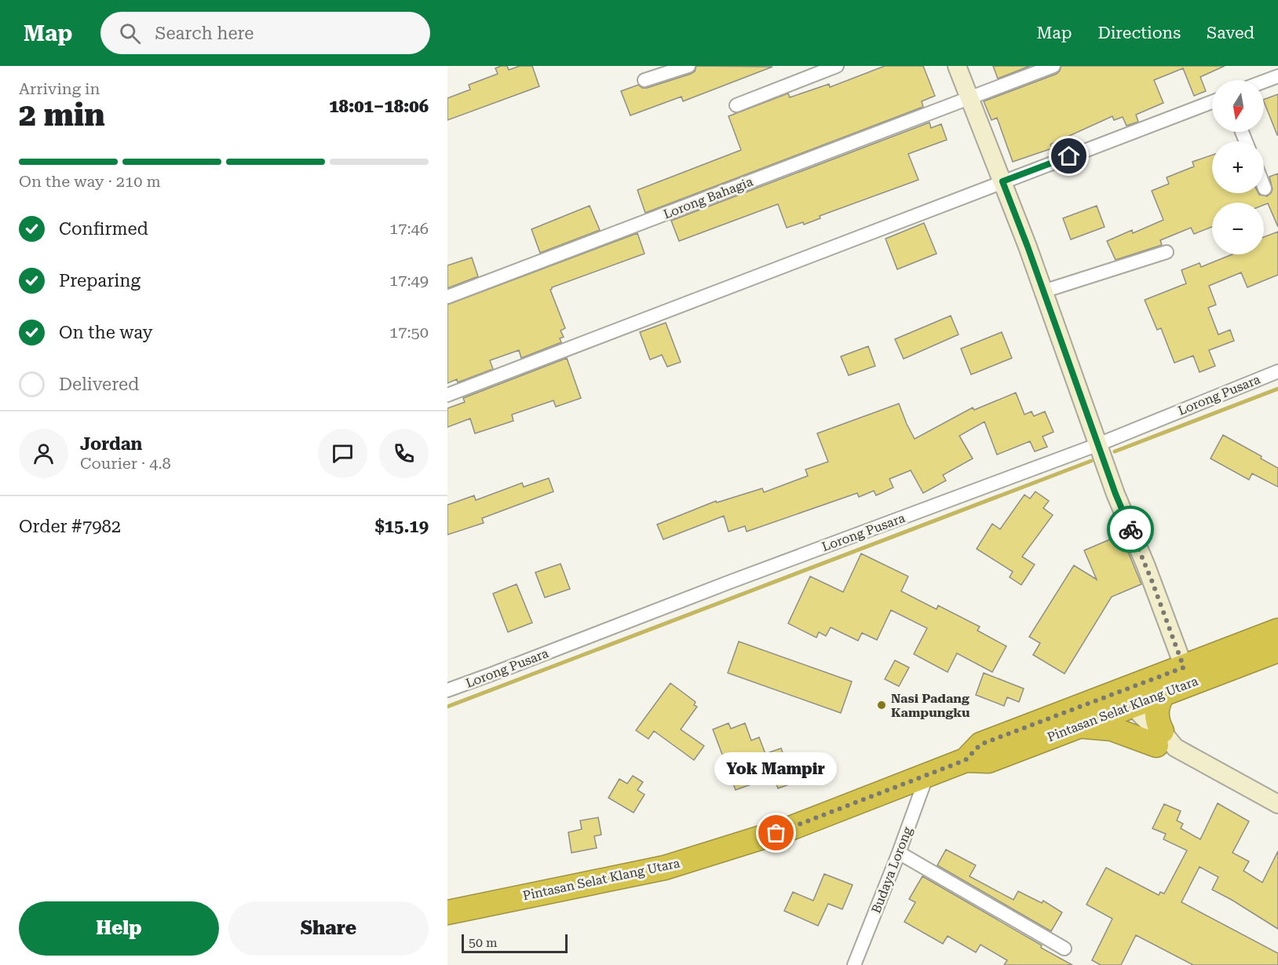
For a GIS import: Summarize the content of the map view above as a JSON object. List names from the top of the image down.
{
  "streets": {
    "highway": ["Pintasan Selat Klang Utara"],
    "street": ["Lorong Bahagia", "Lorong Pusara", "Budaya Lorong"]
  },
  "crossings": [
    ["Pintasan Selat Klang Utara", "Budaya Lorong"]
  ],
  "places": ["Nasi Padang Kampungku", "Yok Mampir"],
  "scale_bar": "50 m",
  "north": "bottom",
  "page": {
    "header": "Map",
    "search": "Search here",
    "nav": ["Map", "Directions", "Saved"],
    "heading": ["2 min", "Arriving in", "18:01–18:06"],
    "panel": [
      "Jordan",
      "Courier · 4.8",
      "Order #7982",
      "$15.19"
    ],
    "map_buttons": ["+", "−"],
    "bar": "On the way · 210 m",
    "list": [
      ["Confirmed", "17:46"],
      ["Preparing", "17:49"],
      ["On the way", "17:50"],
      "Delivered"
    ],
    "bubble": "Yok Mampir",
    "buttons": ["Help", "Share"],
    "scale": "50 m"
  }
}
